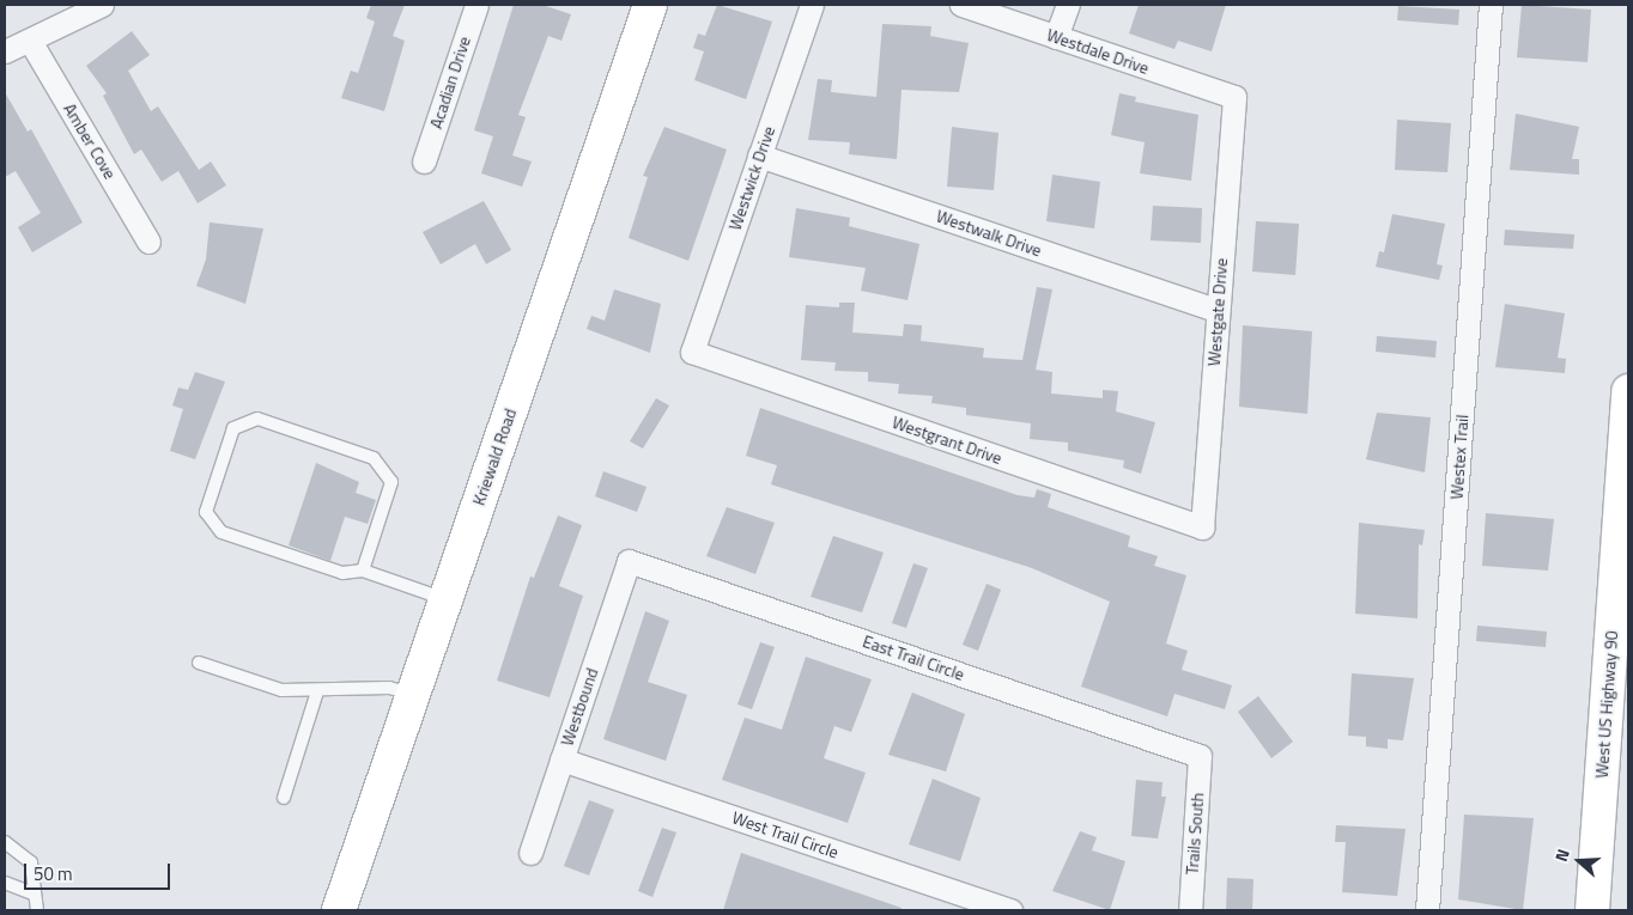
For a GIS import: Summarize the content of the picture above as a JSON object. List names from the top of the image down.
{
  "streets": {
    "street": [
      "Westdale Drive",
      "Acadian Drive",
      "Amber Cove",
      "Westwick Drive",
      "Westwalk Drive",
      "Westgate Drive",
      "Westgrant Drive",
      "Kriewald Road",
      "Westex Trail",
      "East Trail Circle",
      "West US Highway 90",
      "Westbound",
      "Trails South",
      "West Trail Circle"
    ]
  },
  "crossings": [
    ["Westdale Drive", "Westgate Drive"],
    ["Westwick Drive", "Westwalk Drive"],
    ["Westwick Drive", "Westgrant Drive"],
    ["Westwalk Drive", "Westgate Drive"],
    ["Westgate Drive", "Westgrant Drive"],
    ["East Trail Circle", "Westbound"],
    ["East Trail Circle", "Trails South"],
    ["Westbound", "West Trail Circle"]
  ],
  "scale_bar": "50 m",
  "north": "left"
}
